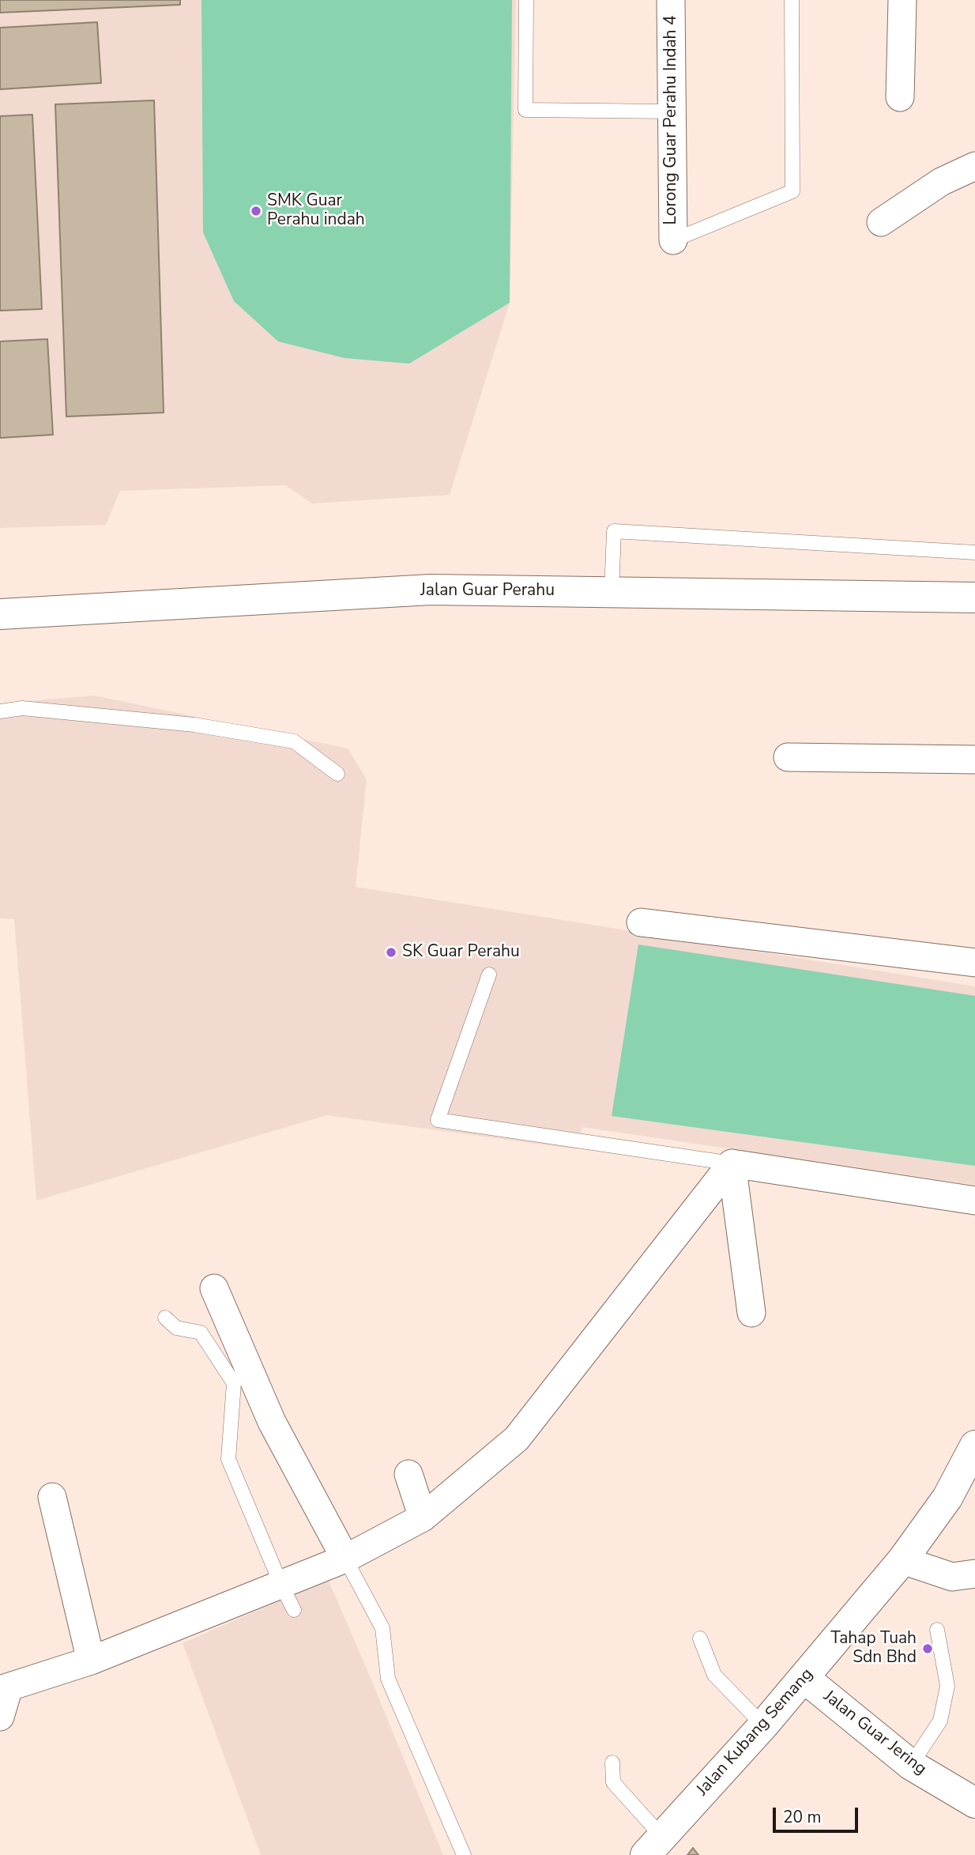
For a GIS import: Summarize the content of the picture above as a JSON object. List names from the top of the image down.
{
  "streets": {
    "street": [
      "Lorong Guar Perahu Indah 4",
      "Jalan Guar Perahu",
      "Jalan Kubang Semang",
      "Jalan Guar Jering"
    ]
  },
  "crossings": [
    ["Jalan Kubang Semang", "Jalan Guar Jering"]
  ],
  "places": ["SMK Guar Perahu indah", "SK Guar Perahu", "Tahap Tuah Sdn Bhd"],
  "scale_bar": "20 m"
}
